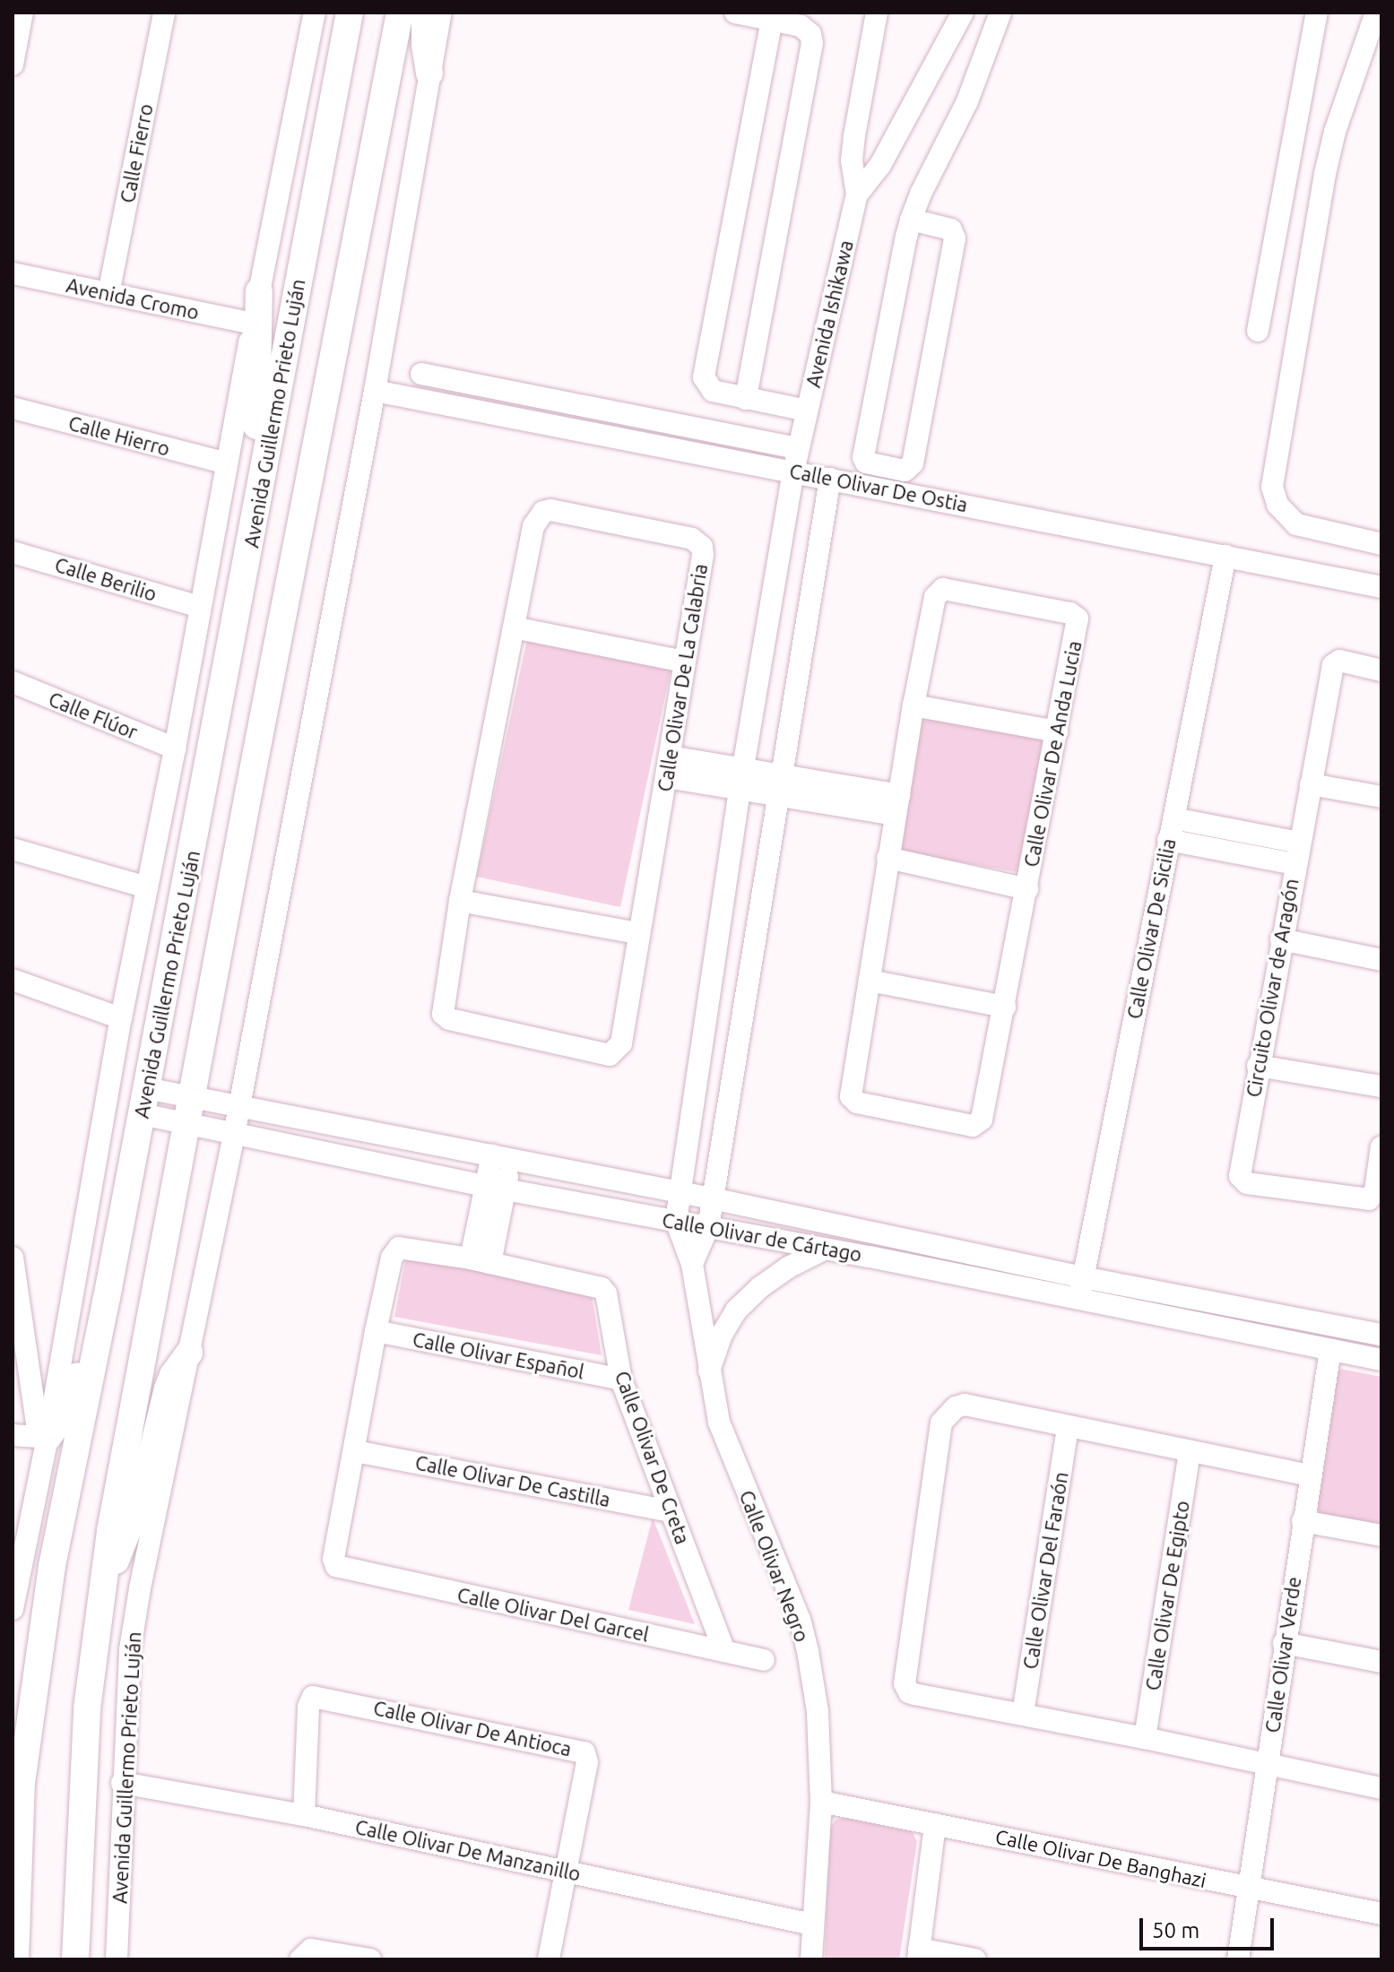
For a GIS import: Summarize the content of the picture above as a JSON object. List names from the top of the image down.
{
  "streets": {
    "main road": ["Avenida Guillermo Prieto Luján"],
    "street": [
      "Calle Fierro",
      "Avenida Cromo",
      "Avenida Ishikawa",
      "Calle Hierro",
      "Calle Olivar De Ostia",
      "Calle Berilio",
      "Calle Olivar De La Calabria",
      "Calle Flúor",
      "Calle Olivar De Anda Lucia",
      "Calle Olivar De Sicilia",
      "Circuito Olivar de Aragón",
      "Calle Olivar de Cártago",
      "Calle Olivar Español",
      "Calle Olivar De Creta",
      "Calle Olivar De Castilla",
      "Calle Olivar Negro",
      "Calle Olivar Del Faraón",
      "Calle Olivar De Egipto",
      "Calle Olivar Del Garcel",
      "Calle Olivar Verde",
      "Calle Olivar De Antioca",
      "Calle Olivar De Manzanillo",
      "Calle Olivar De Banghazi"
    ]
  },
  "crossings": [
    ["Calle Fierro", "Avenida Cromo"],
    ["Avenida Cromo", "Avenida Guillermo Prieto Luján"],
    ["Avenida Ishikawa", "Calle Olivar De Ostia"],
    ["Avenida Ishikawa", "Calle Olivar de Cártago"],
    ["Avenida Ishikawa", "Calle Olivar Negro"],
    ["Avenida Guillermo Prieto Luján", "Calle Hierro"],
    ["Avenida Guillermo Prieto Luján", "Calle Olivar De Ostia"],
    ["Avenida Guillermo Prieto Luján", "Calle Berilio"],
    ["Avenida Guillermo Prieto Luján", "Calle Flúor"],
    ["Avenida Guillermo Prieto Luján", "Calle Olivar de Cártago"],
    ["Avenida Guillermo Prieto Luján", "Calle Olivar De Manzanillo"],
    ["Calle Olivar De Ostia", "Calle Olivar De Sicilia"],
    ["Calle Olivar De Sicilia", "Circuito Olivar de Aragón"],
    ["Calle Olivar De Sicilia", "Calle Olivar de Cártago"],
    ["Calle Olivar de Cártago", "Calle Olivar Negro"],
    ["Calle Olivar de Cártago", "Calle Olivar Verde"],
    ["Calle Olivar Español", "Calle Olivar De Creta"],
    ["Calle Olivar De Creta", "Calle Olivar De Castilla"],
    ["Calle Olivar De Creta", "Calle Olivar Del Garcel"],
    ["Calle Olivar Negro", "Calle Olivar De Manzanillo"],
    ["Calle Olivar Negro", "Calle Olivar De Banghazi"],
    ["Calle Olivar Verde", "Calle Olivar De Banghazi"],
    ["Calle Olivar De Antioca", "Calle Olivar De Manzanillo"]
  ],
  "scale_bar": "50 m"
}
